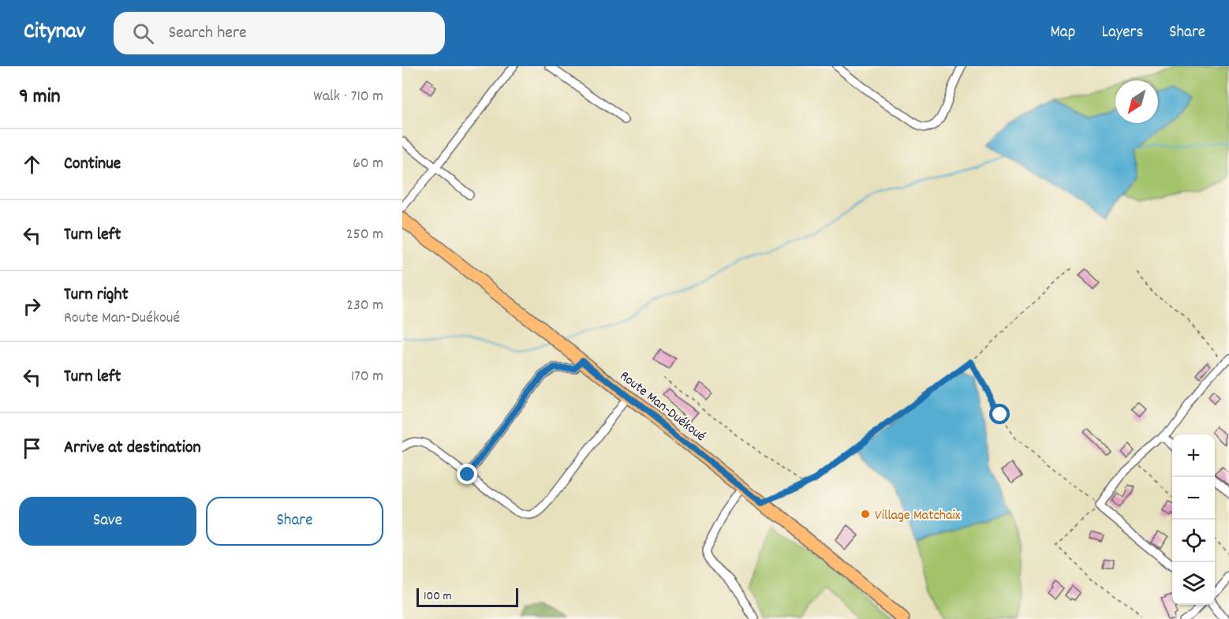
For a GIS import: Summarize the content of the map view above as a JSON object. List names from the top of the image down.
{
  "streets": {
    "main road": ["Route Man-Duékoué"]
  },
  "places": ["Village Matchaix"],
  "scale_bar": "100 m",
  "north": "bottom left",
  "page": {
    "header": "Citynav",
    "search": "Search here",
    "nav": ["Map", "Layers", "Share"],
    "heading": ["9 min", "Walk · 710 m"],
    "list": [
      ["Continue", "60 m"],
      ["Turn left", "250 m"],
      ["Turn right", "Route Man-Duékoué", "230 m"],
      ["Turn left", "170 m"],
      "Arrive at destination"
    ],
    "map_buttons": ["+", "−"],
    "buttons": ["Save", "Share"],
    "scale": "100 m"
  }
}
